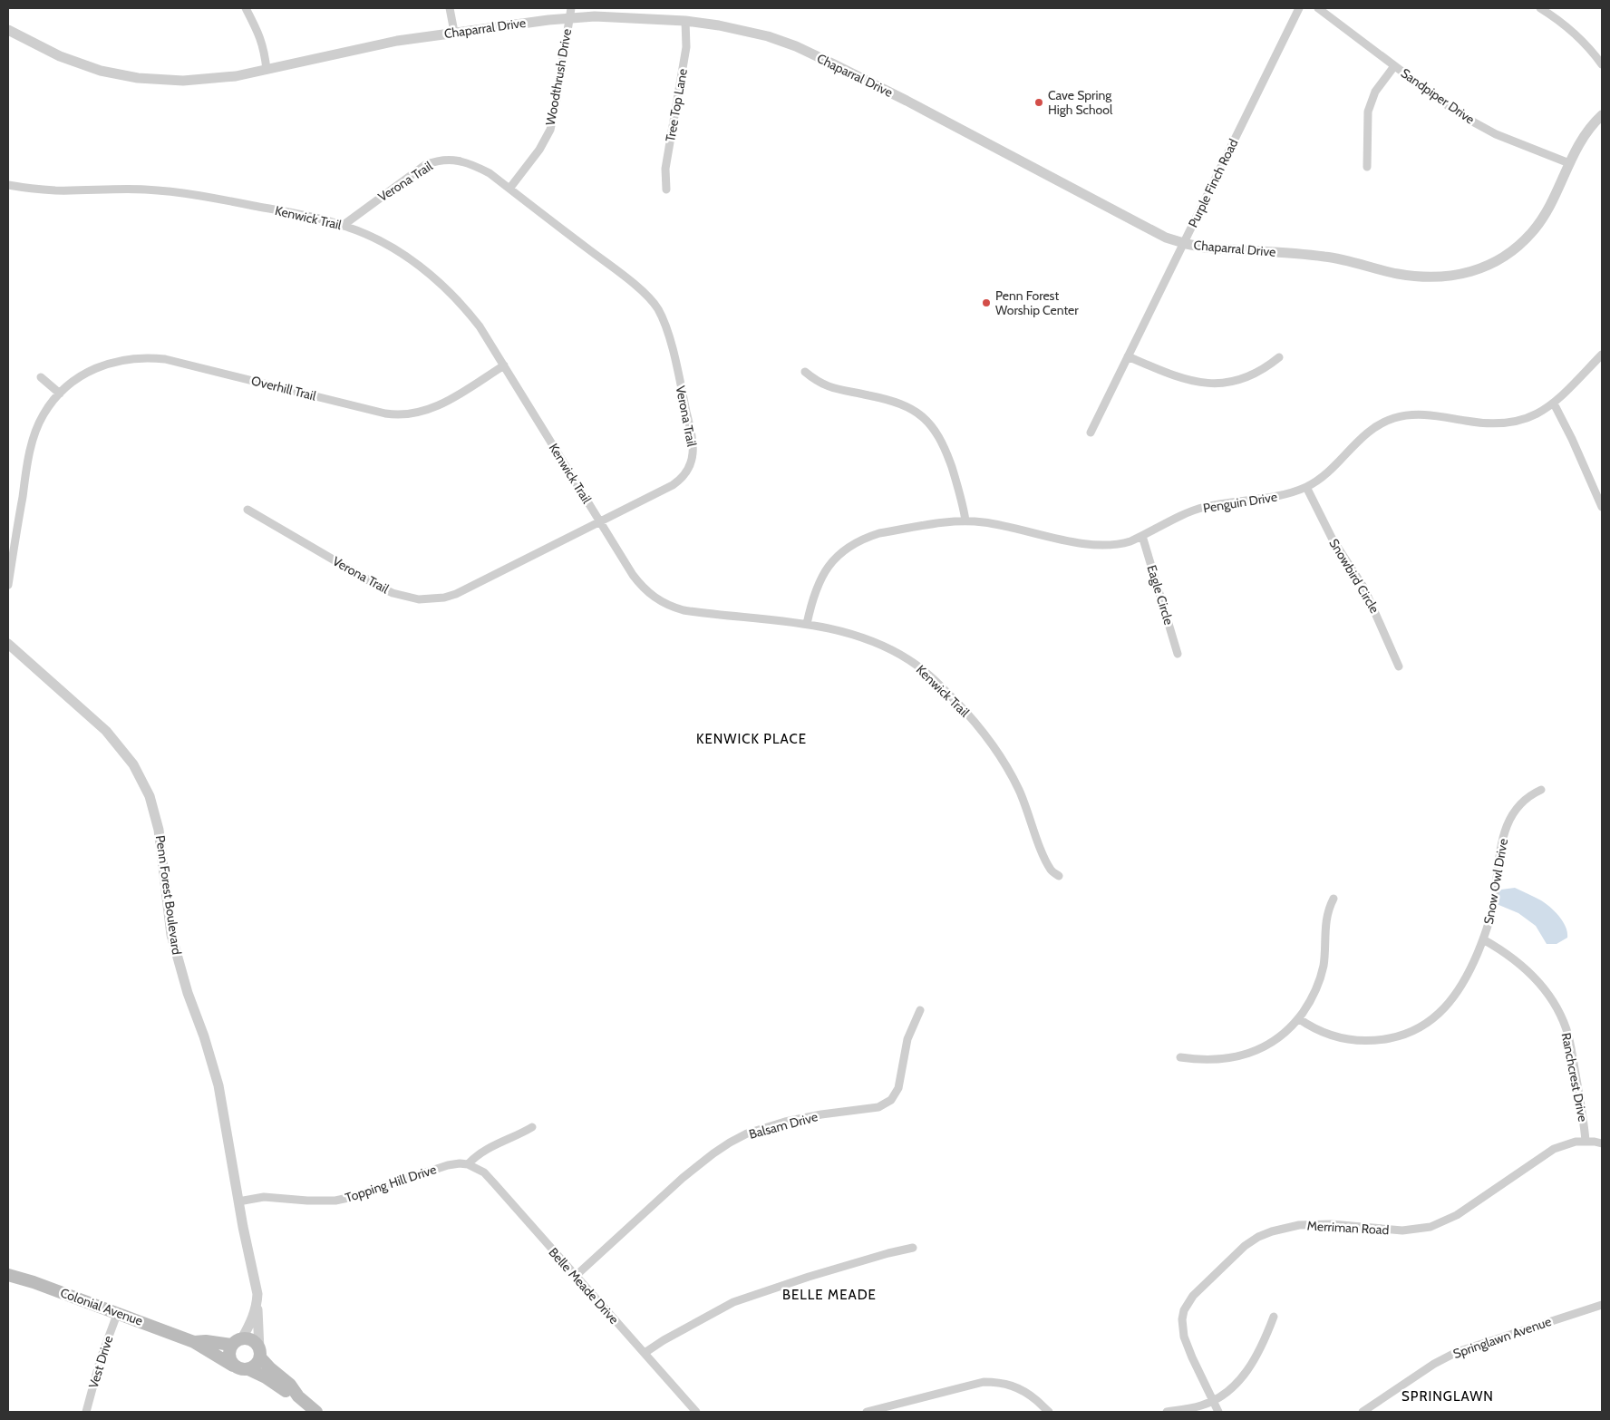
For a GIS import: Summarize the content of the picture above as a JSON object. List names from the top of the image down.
{
  "streets": {
    "main road": ["Colonial Avenue"],
    "street": [
      "Chaparral Drive",
      "Woodthrush Drive",
      "Sandpiper Drive",
      "Tree Top Lane",
      "Verona Trail",
      "Purple Finch Road",
      "Kenwick Trail",
      "Overhill Trail",
      "Penguin Drive",
      "Snowbird Circle",
      "Eagle Circle",
      "Snow Owl Drive",
      "Penn Forest Boulevard",
      "Ranchcrest Drive",
      "Balsam Drive",
      "Topping Hill Drive",
      "Merriman Road",
      "Belle Meade Drive",
      "Springlawn Avenue",
      "Vest Drive"
    ]
  },
  "crossings": [
    ["Chaparral Drive", "Woodthrush Drive"],
    ["Chaparral Drive", "Sandpiper Drive"],
    ["Chaparral Drive", "Tree Top Lane"],
    ["Chaparral Drive", "Purple Finch Road"],
    ["Woodthrush Drive", "Verona Trail"],
    ["Verona Trail", "Kenwick Trail"],
    ["Kenwick Trail", "Overhill Trail"],
    ["Kenwick Trail", "Penguin Drive"],
    ["Penguin Drive", "Snowbird Circle"],
    ["Penguin Drive", "Eagle Circle"],
    ["Snow Owl Drive", "Ranchcrest Drive"],
    ["Penn Forest Boulevard", "Topping Hill Drive"],
    ["Penn Forest Boulevard", "Colonial Avenue"],
    ["Ranchcrest Drive", "Merriman Road"],
    ["Balsam Drive", "Belle Meade Drive"],
    ["Topping Hill Drive", "Belle Meade Drive"],
    ["Colonial Avenue", "Vest Drive"]
  ],
  "districts": ["KENWICK PLACE", "BELLE MEADE", "SPRINGLAWN"],
  "places": ["Cave Spring High School", "Penn Forest Worship Center"]
}
